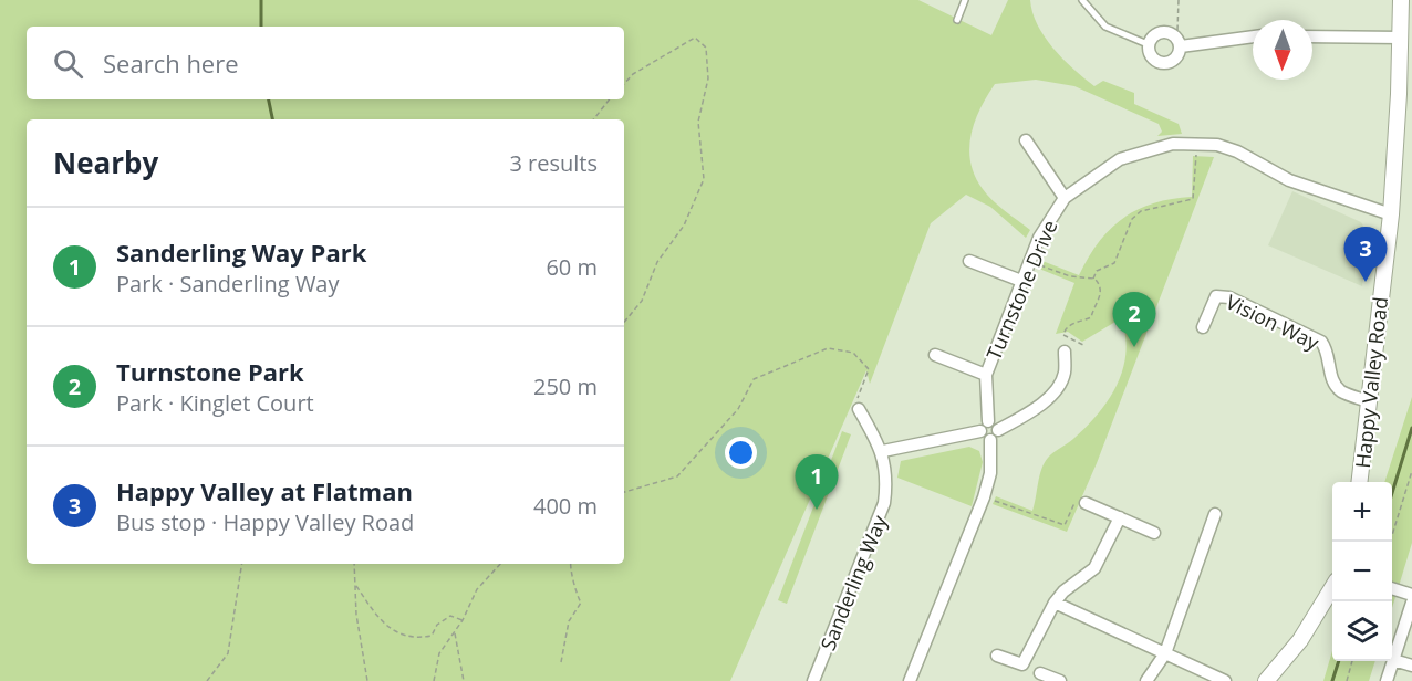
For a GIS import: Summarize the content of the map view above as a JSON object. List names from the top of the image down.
{
  "streets": {
    "main road": ["Happy Valley Road"],
    "street": ["Turnstone Drive", "Vision Way", "Sanderling Way"]
  },
  "crossings": [
    ["Turnstone Drive", "Happy Valley Road"],
    ["Vision Way", "Happy Valley Road"]
  ],
  "north": "bottom",
  "page": {
    "search": "Search here",
    "heading": ["Nearby", "3 results"],
    "list": [
      {
        "mark": "1",
        "name": "Sanderling Way Park",
        "note": "Park · Sanderling Way",
        "value": "60 m"
      },
      {
        "mark": "2",
        "name": "Turnstone Park",
        "note": "Park · Kinglet Court",
        "value": "250 m"
      },
      {
        "mark": "3",
        "name": "Happy Valley at Flatman",
        "note": "Bus stop · Happy Valley Road",
        "value": "400 m"
      }
    ],
    "pins": ["3", "2", "1"],
    "map_buttons": ["+", "−"]
  }
}
